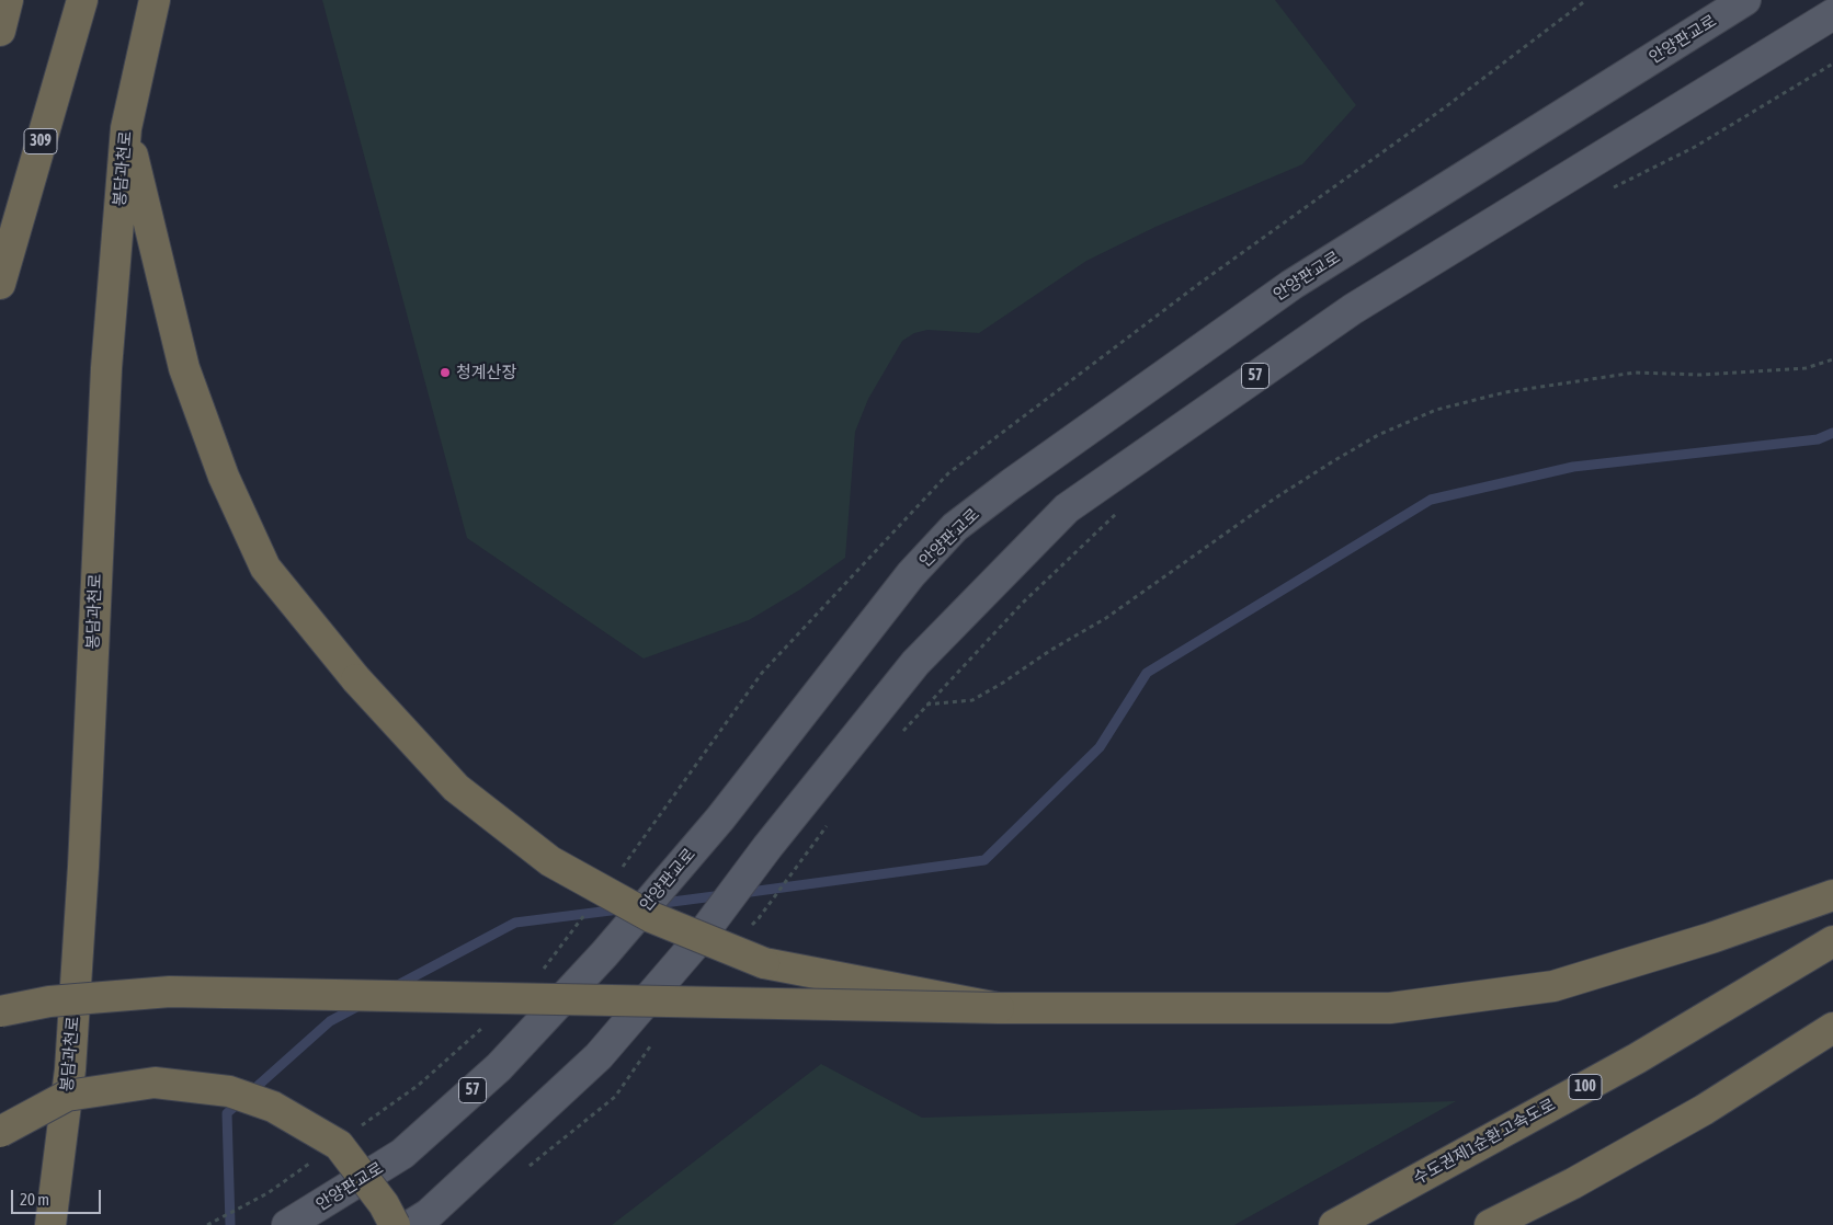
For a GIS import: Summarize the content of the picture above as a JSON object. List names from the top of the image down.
{
  "streets": {
    "highway": [
      "309",
      "봉담과천로",
      "100",
      "수도권제1순환고속도로"
    ],
    "main road": ["안양판교로", "57"]
  },
  "places": ["청계산장"],
  "scale_bar": "20 m"
}
